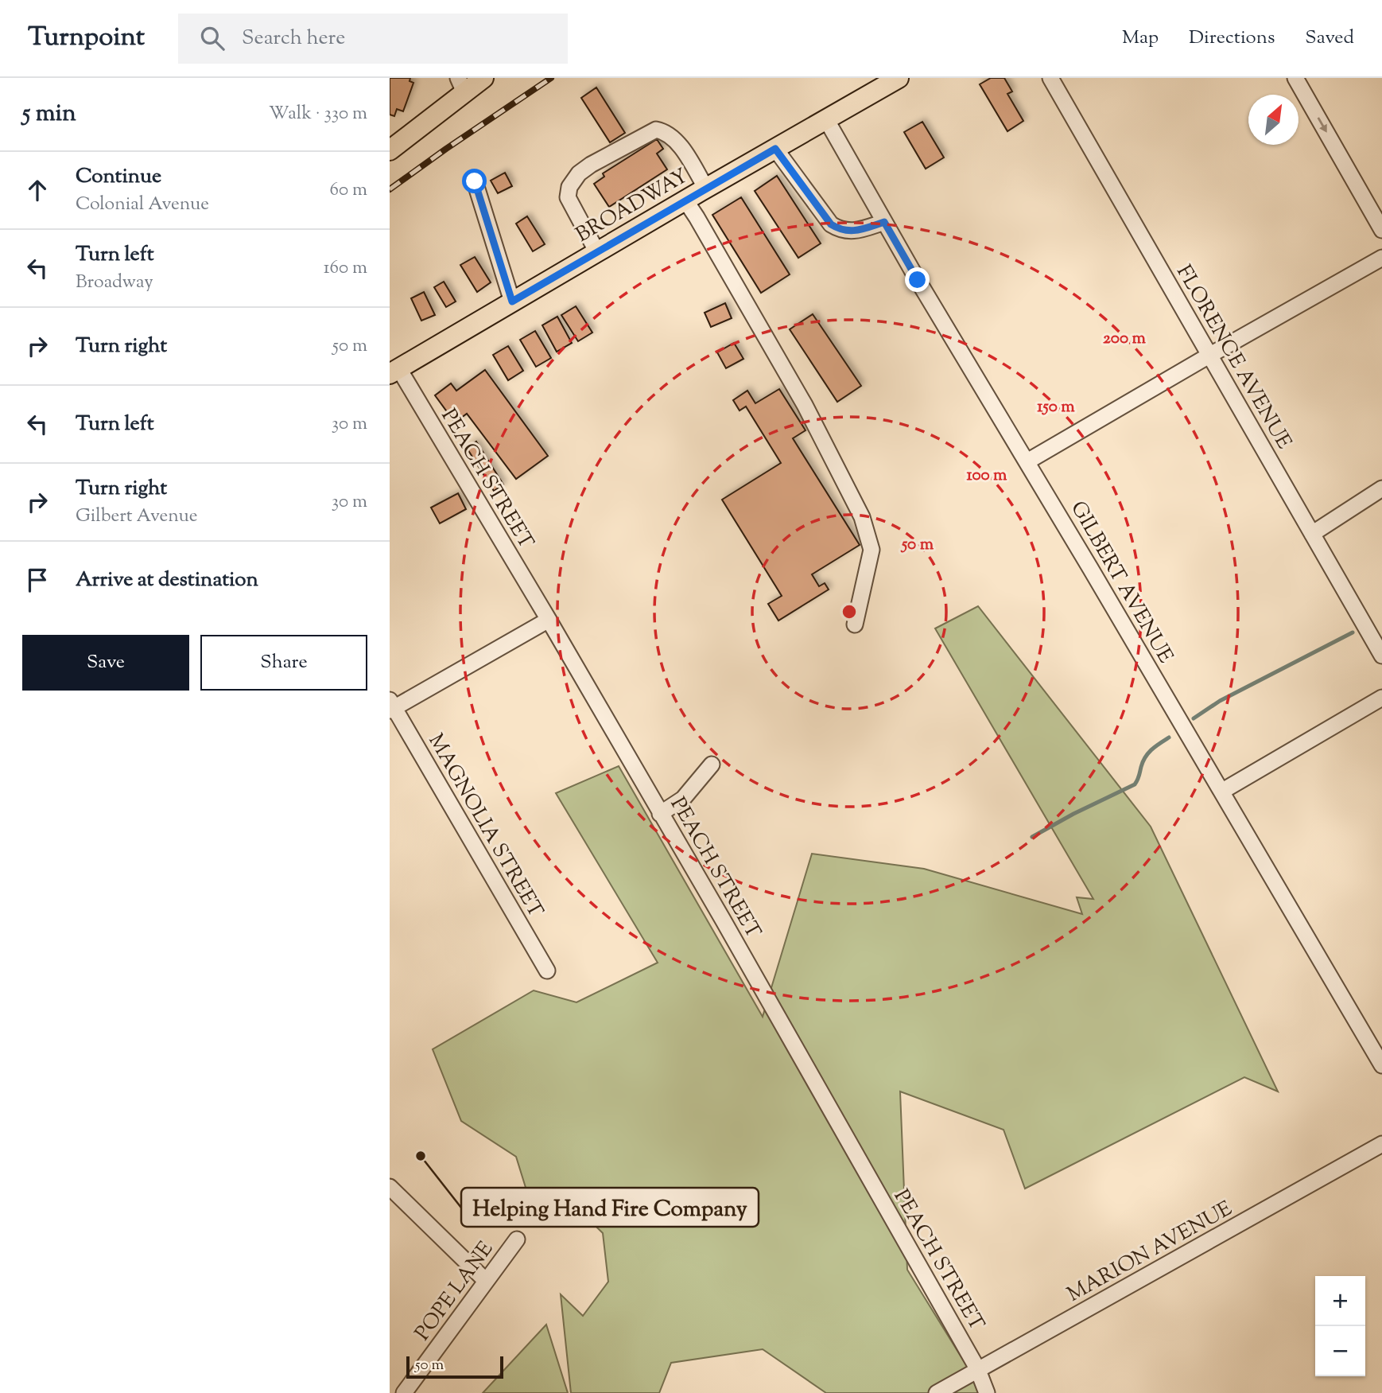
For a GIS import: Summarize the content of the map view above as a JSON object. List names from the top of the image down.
{
  "streets": {
    "main road": ["BROADWAY"],
    "street": [
      "FLORENCE AVENUE",
      "PEACH STREET",
      "GILBERT AVENUE",
      "MAGNOLIA STREET",
      "MARION AVENUE",
      "POPE LANE"
    ]
  },
  "crossings": [
    ["BROADWAY", "PEACH STREET"],
    ["BROADWAY", "GILBERT AVENUE"],
    ["PEACH STREET", "MARION AVENUE"]
  ],
  "places": ["Helping Hand Fire Company"],
  "scale_bar": "50 m",
  "north": "top right",
  "page": {
    "header": "Turnpoint",
    "search": "Search here",
    "nav": ["Map", "Directions", "Saved"],
    "heading": ["5 min", "Walk · 330 m"],
    "list": [
      ["Continue", "Colonial Avenue", "60 m"],
      ["Turn left", "Broadway", "160 m"],
      ["Turn right", "50 m"],
      ["Turn left", "30 m"],
      ["Turn right", "Gilbert Avenue", "30 m"],
      "Arrive at destination"
    ],
    "buttons": ["Save", "Share"],
    "map_buttons": ["+", "−"],
    "scale": "50 m"
  },
  "rings": [
    "200 m",
    "150 m",
    "100 m",
    "50 m"
  ]
}
